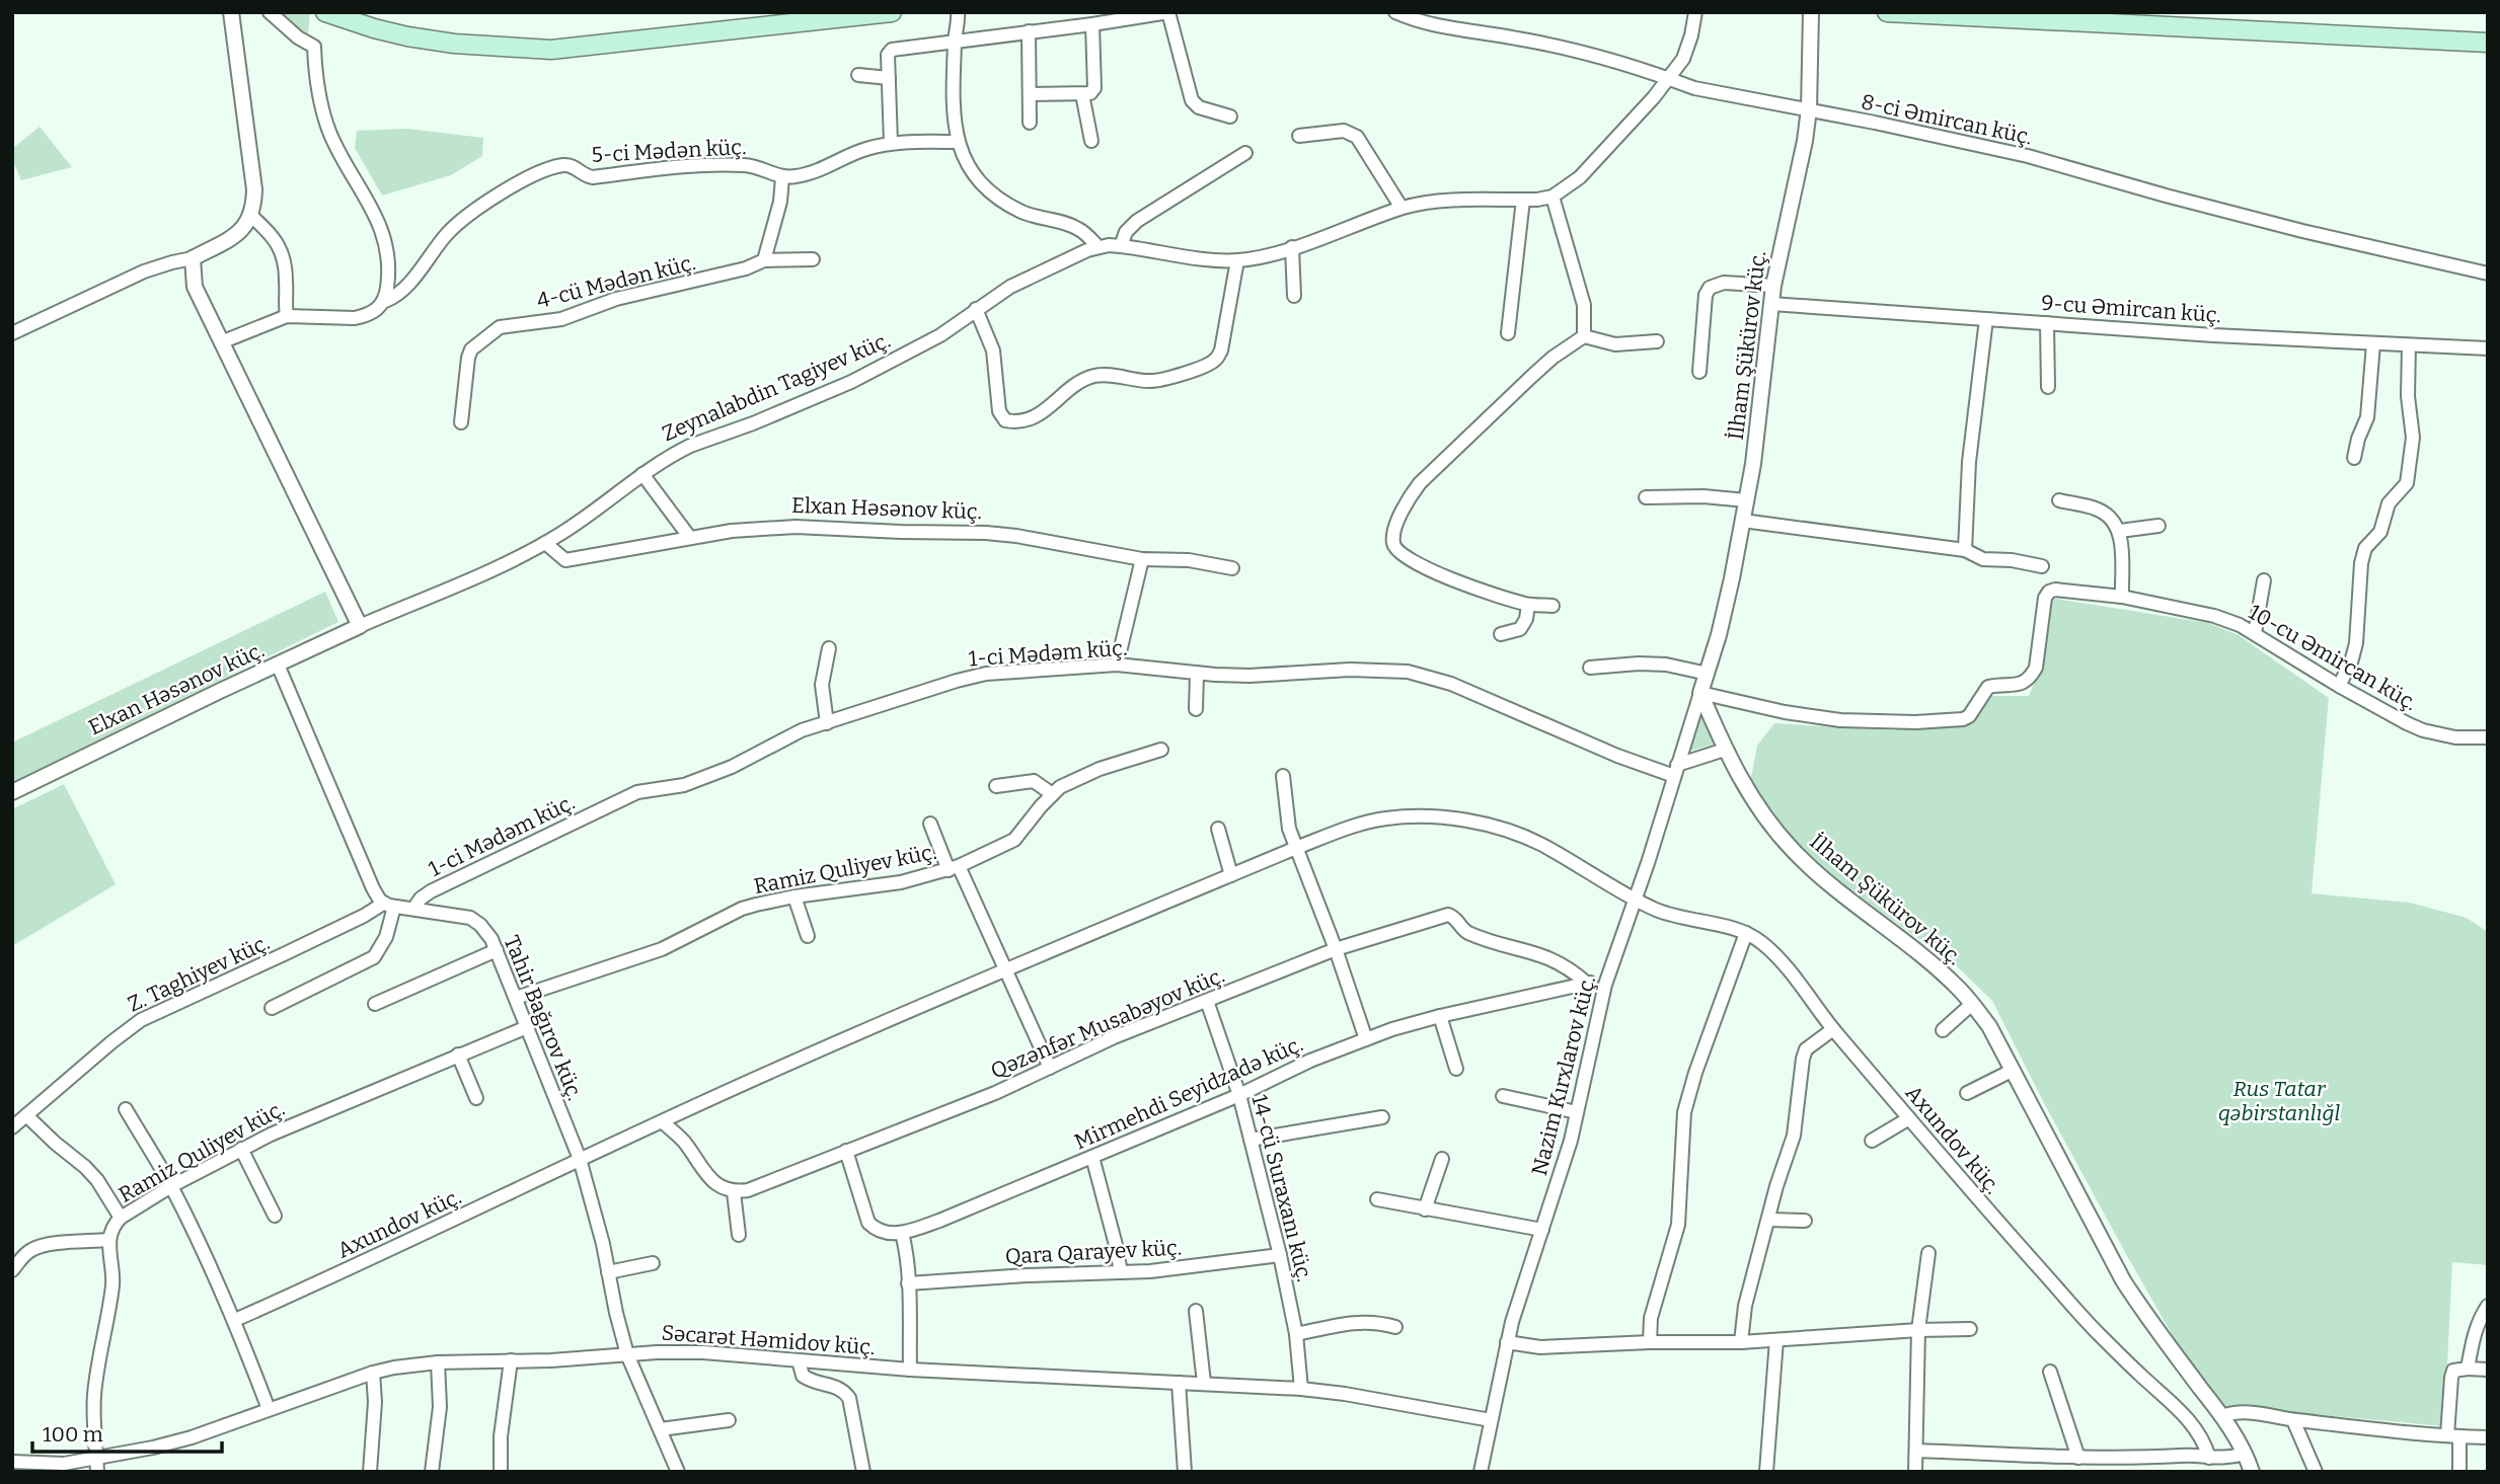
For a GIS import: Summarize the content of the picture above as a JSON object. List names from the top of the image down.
{
  "streets": {
    "street": [
      "8-ci Əmircan küç.",
      "5-ci Mədən küç.",
      "4-cü Mədən küç.",
      "9-cu Əmircan küç.",
      "İlham Şükürov küç.",
      "Zeynalabdin Tagiyev küç.",
      "Elxan Həsənov küç.",
      "1-ci Mədəm küç.",
      "10-cu Əmircan küç.",
      "Ramiz Quliyev küç.",
      "Z. Taghiyev küç.",
      "Tahir Bağırov küç.",
      "Qəzənfər Musabəyov küç.",
      "Nazim Kırxlarov küç.",
      "Mirmehdi Seyidzadə küç.",
      "Axundov küç.",
      "14-cü Suraxanı küç.",
      "Qara Qarayev küç.",
      "Səcarət Həmidov küç."
    ]
  },
  "crossings": [
    ["8-ci Əmircan küç.", "İlham Şükürov küç."],
    ["8-ci Əmircan küç.", "Zeynalabdin Tagiyev küç."],
    ["9-cu Əmircan küç.", "İlham Şükürov küç."],
    ["İlham Şükürov küç.", "10-cu Əmircan küç."],
    ["İlham Şükürov küç.", "Nazim Kırxlarov küç."],
    ["Zeynalabdin Tagiyev küç.", "Elxan Həsənov küç."],
    ["1-ci Mədəm küç.", "Tahir Bağırov küç."],
    ["1-ci Mədəm küç.", "Nazim Kırxlarov küç."],
    ["10-cu Əmircan küç.", "Nazim Kırxlarov küç."],
    ["Ramiz Quliyev küç.", "Tahir Bağırov küç."],
    ["Z. Taghiyev küç.", "Tahir Bağırov küç."],
    ["Tahir Bağırov küç.", "Axundov küç."],
    ["Tahir Bağırov küç.", "Səcarət Həmidov küç."],
    ["Qəzənfər Musabəyov küç.", "Mirmehdi Seyidzadə küç."],
    ["Qəzənfər Musabəyov küç.", "14-cü Suraxanı küç."],
    ["Nazim Kırxlarov küç.", "Mirmehdi Seyidzadə küç."],
    ["Nazim Kırxlarov küç.", "Axundov küç."],
    ["Nazim Kırxlarov küç.", "Səcarət Həmidov küç."],
    ["Mirmehdi Seyidzadə küç.", "14-cü Suraxanı küç."],
    ["14-cü Suraxanı küç.", "Qara Qarayev küç."],
    ["14-cü Suraxanı küç.", "Səcarət Həmidov küç."]
  ],
  "parks": ["Rus Tatar qəbirstanlığl"],
  "scale_bar": "100 m"
}
